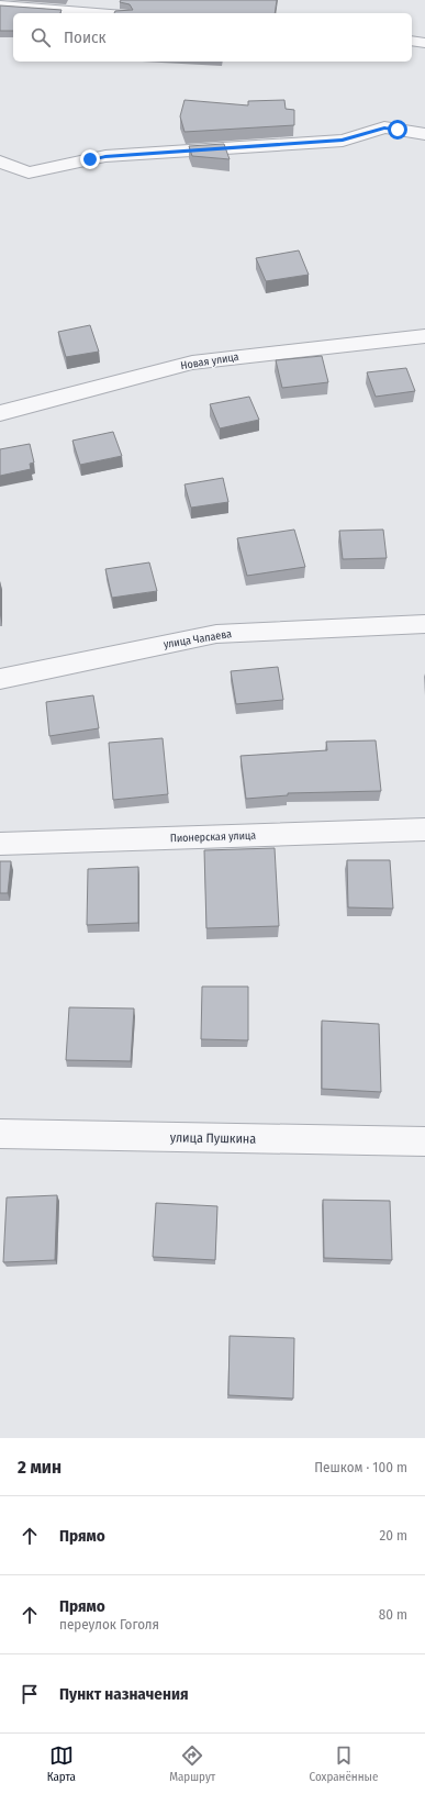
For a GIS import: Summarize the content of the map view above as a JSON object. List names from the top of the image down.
{
  "streets": {
    "street": [
      "Новая улица",
      "улица Чапаева",
      "Пионерская улица",
      "улица Пушкина"
    ]
  },
  "page": {
    "search": "Поиск",
    "heading": ["2 мин", "Пешком · 100 m"],
    "list": [
      ["Прямо", "20 m"],
      ["Прямо", "переулок Гоголя", "80 m"],
      "Пункт назначения"
    ],
    "nav": ["Карта", "Маршрут", "Сохранённые"]
  }
}
